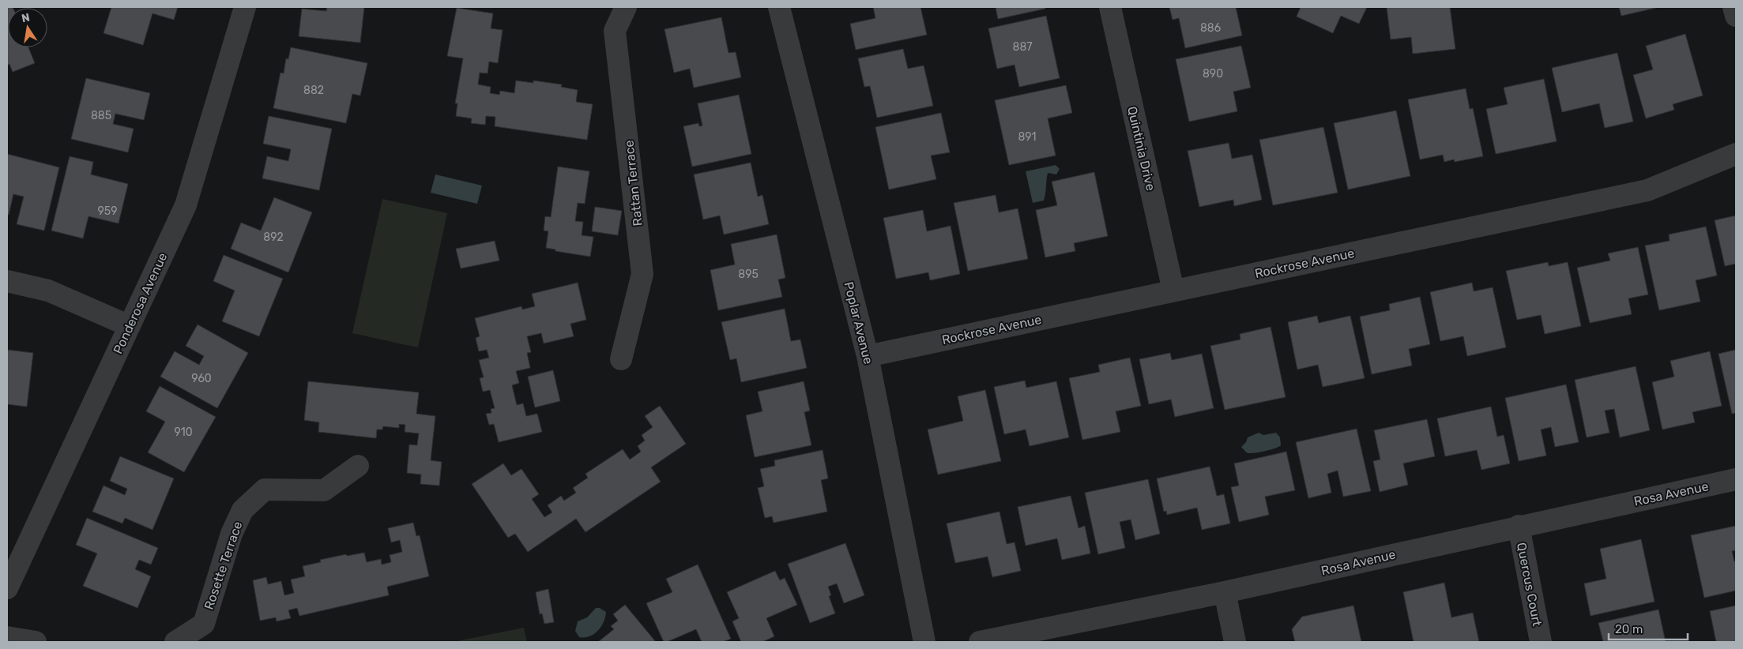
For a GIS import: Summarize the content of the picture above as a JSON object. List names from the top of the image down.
{
  "streets": {
    "street": [
      "Quintinia Drive",
      "Rattan Terrace",
      "Rockrose Avenue",
      "Ponderosa Avenue",
      "Poplar Avenue",
      "Rosa Avenue",
      "Rosette Terrace",
      "Quercus Court"
    ]
  },
  "crossings": [
    ["Quintinia Drive", "Rockrose Avenue"],
    ["Rockrose Avenue", "Poplar Avenue"],
    ["Rosa Avenue", "Quercus Court"]
  ],
  "house_numbers": [
    "886",
    "887",
    "890",
    "882",
    "885",
    "891",
    "959",
    "892",
    "895",
    "960",
    "910"
  ],
  "scale_bar": "20 m",
  "north": "top"
}
